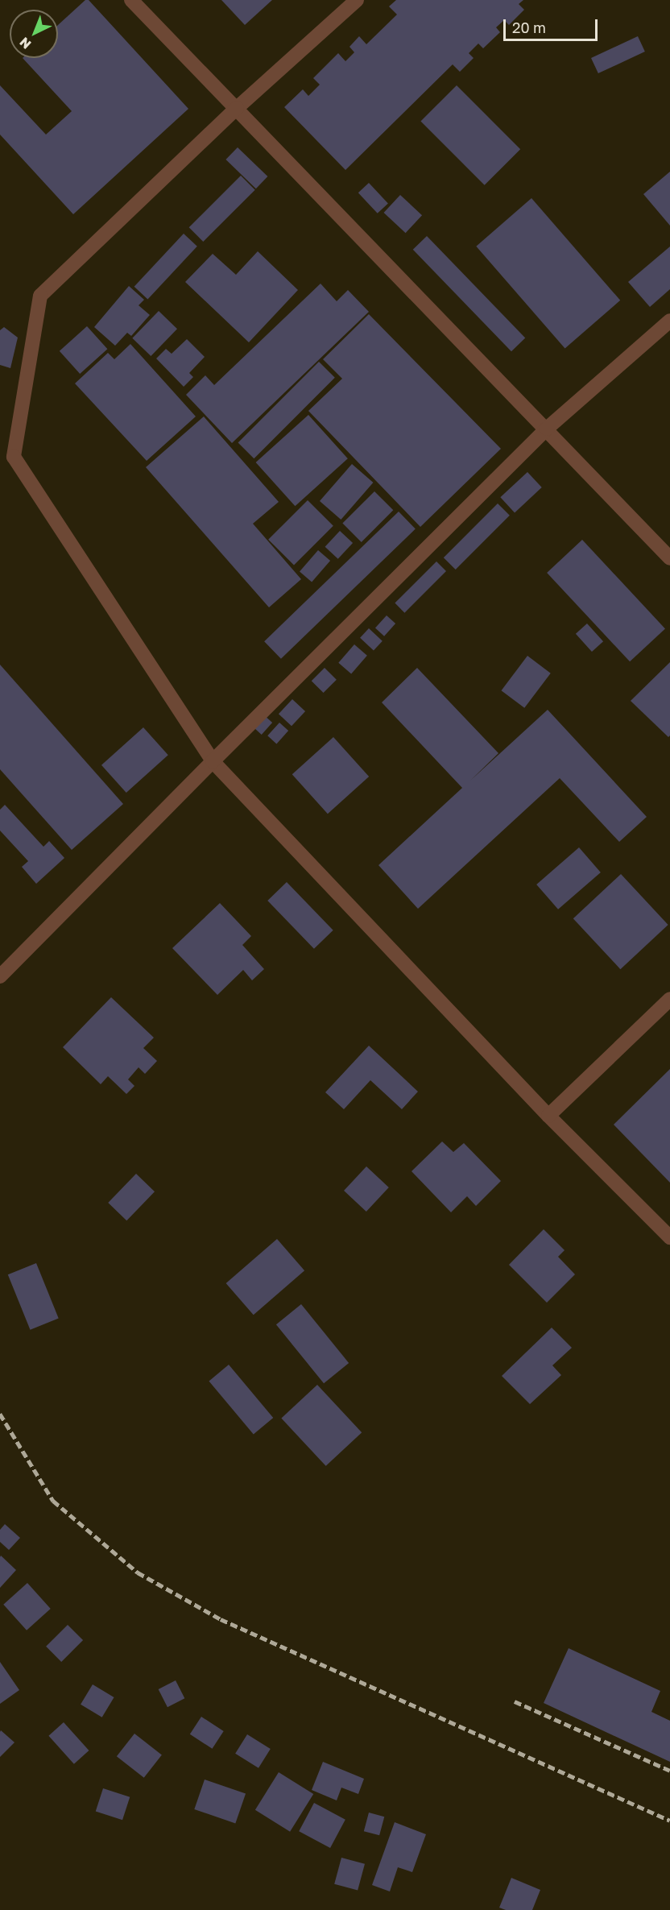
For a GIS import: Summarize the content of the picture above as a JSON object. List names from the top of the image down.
{
  "scale_bar": "20 m",
  "north": "bottom left"
}
